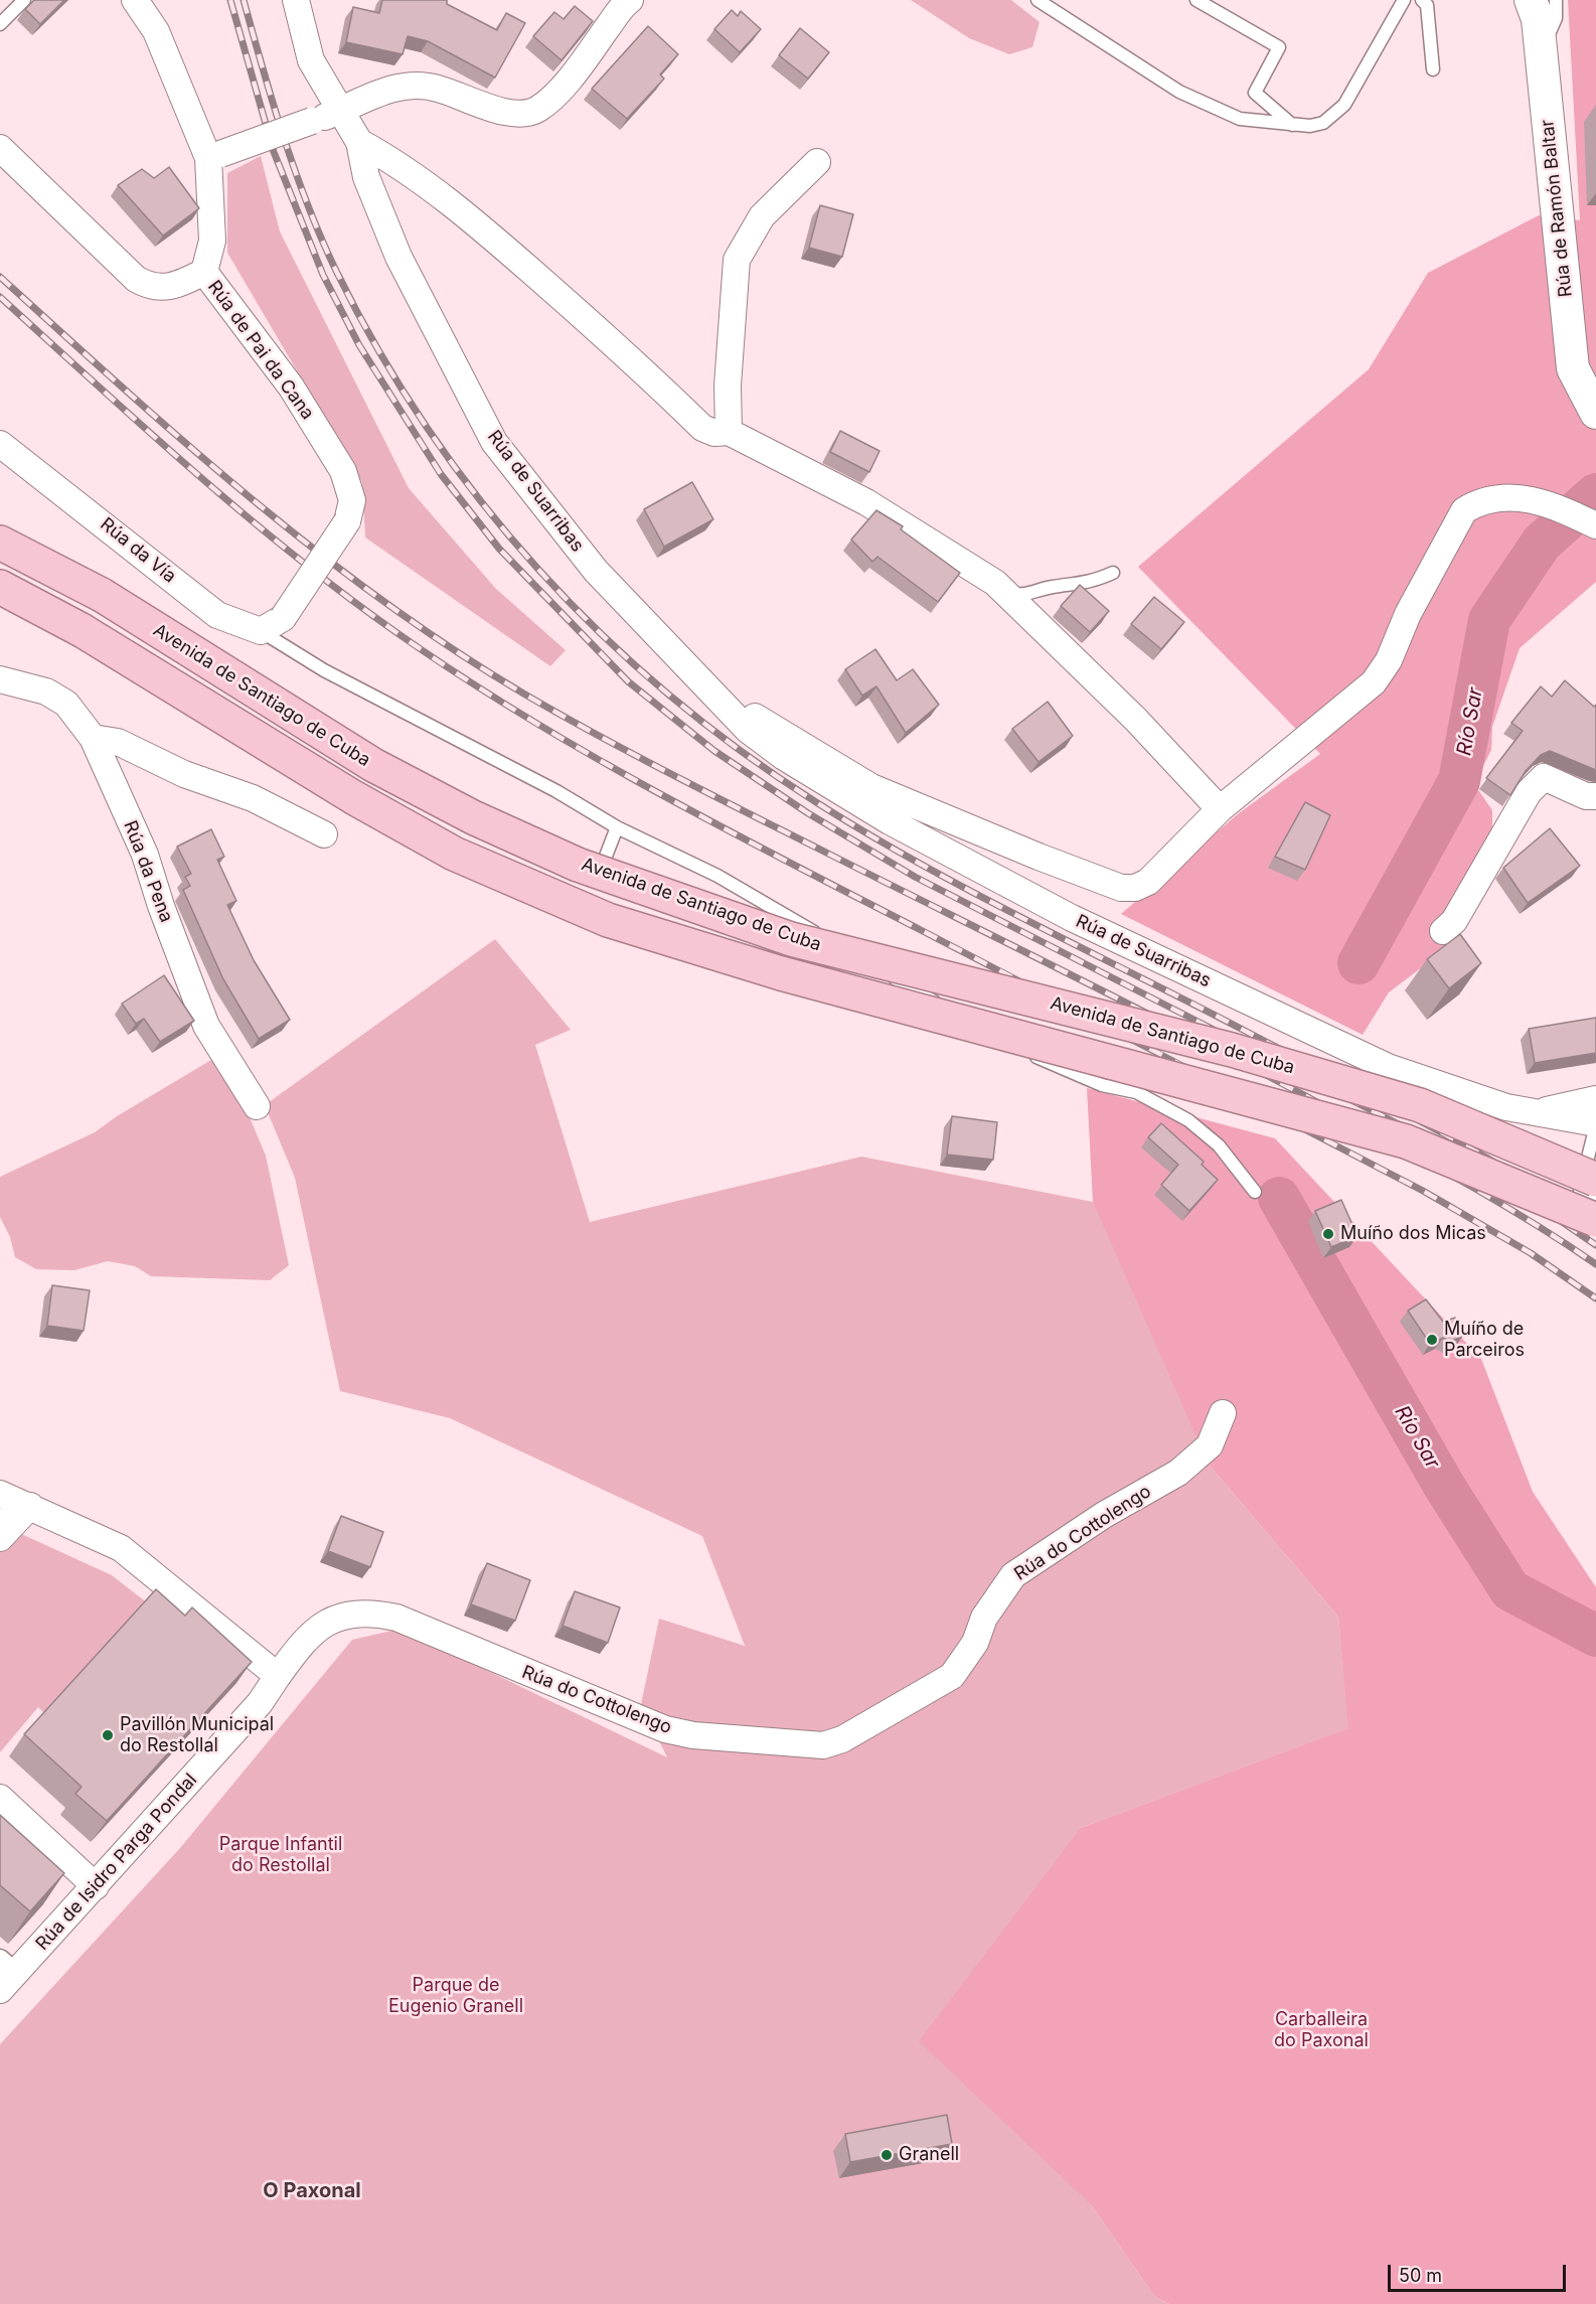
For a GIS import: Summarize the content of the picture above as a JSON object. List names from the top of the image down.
{
  "streets": {
    "highway": ["Avenida de Santiago de Cuba"],
    "street": [
      "Rúa de Ramón Baltar",
      "Rúa de Pai da Cana",
      "Rúa de Suarribas",
      "Rúa da Vía",
      "Rúa da Pena",
      "Rúa do Cottolengo",
      "Rúa de Isidro Parga Pondal"
    ]
  },
  "crossings": [
    ["Rúa de Pai da Cana", "Rúa da Vía"],
    ["Rúa do Cottolengo", "Rúa de Isidro Parga Pondal"]
  ],
  "districts": ["O Paxonal"],
  "water": ["Río Sar"],
  "parks": ["Parque Infantil do Restollal", "Parque de Eugenio Granell", "Carballeira do Paxonal"],
  "places": [
    "Muíño dos Micas",
    "Muíño de Parceiros",
    "Pavillón Municipal do Restollal",
    "Granell"
  ],
  "scale_bar": "50 m"
}
